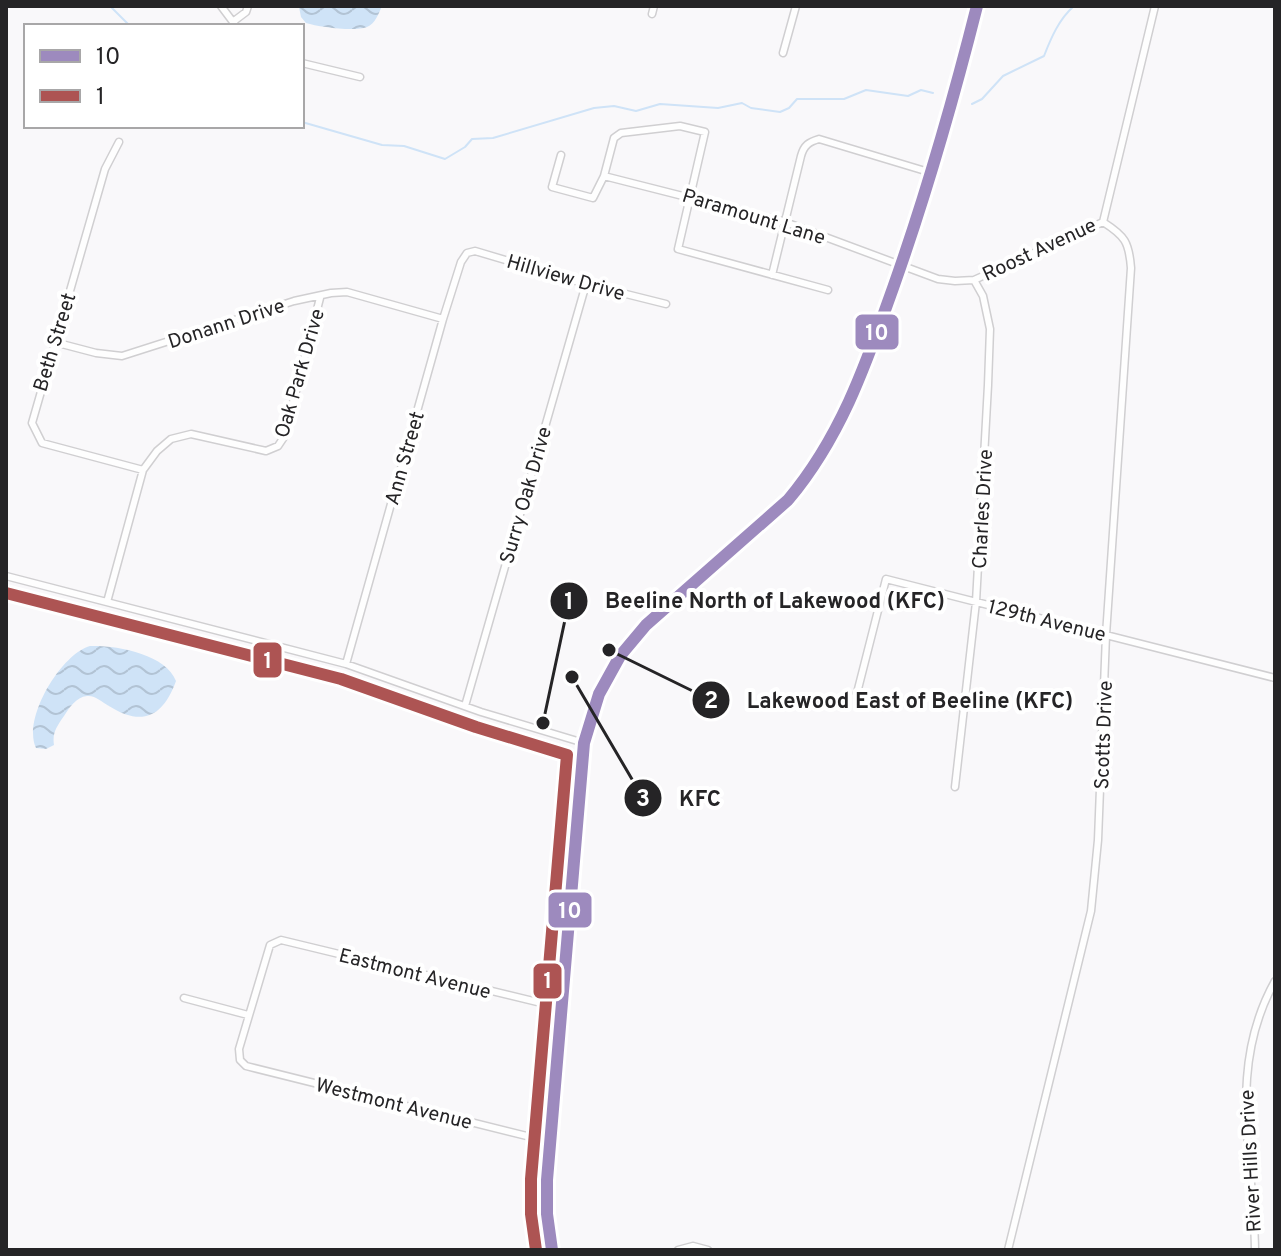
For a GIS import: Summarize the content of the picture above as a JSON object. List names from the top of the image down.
{
  "streets": {
    "street": [
      "Paramount Lane",
      "Roost Avenue",
      "Hillview Drive",
      "Donann Drive",
      "Beth Street",
      "Oak Park Drive",
      "Ann Street",
      "Surry Oak Drive",
      "Charles Drive",
      "129th Avenue",
      "Scotts Drive",
      "Eastmont Avenue",
      "Westmont Avenue",
      "River Hills Drive"
    ]
  },
  "crossings": [
    ["Paramount Lane", "Roost Avenue"],
    ["Roost Avenue", "Charles Drive"],
    ["Roost Avenue", "Scotts Drive"],
    ["Hillview Drive", "Ann Street"],
    ["Hillview Drive", "Surry Oak Drive"],
    ["Donann Drive", "Beth Street"],
    ["Donann Drive", "Oak Park Drive"],
    ["Donann Drive", "Ann Street"],
    ["Beth Street", "Oak Park Drive"],
    ["Charles Drive", "129th Avenue"],
    ["129th Avenue", "Scotts Drive"],
    ["Eastmont Avenue", "Westmont Avenue"]
  ],
  "places": ["Lakewood East of Beeline (KFC)", "KFC", "Beeline North of Lakewood (KFC)"],
  "lines": ["transit line 10", "transit line 1"],
  "legend": ["10", "1"]
}
